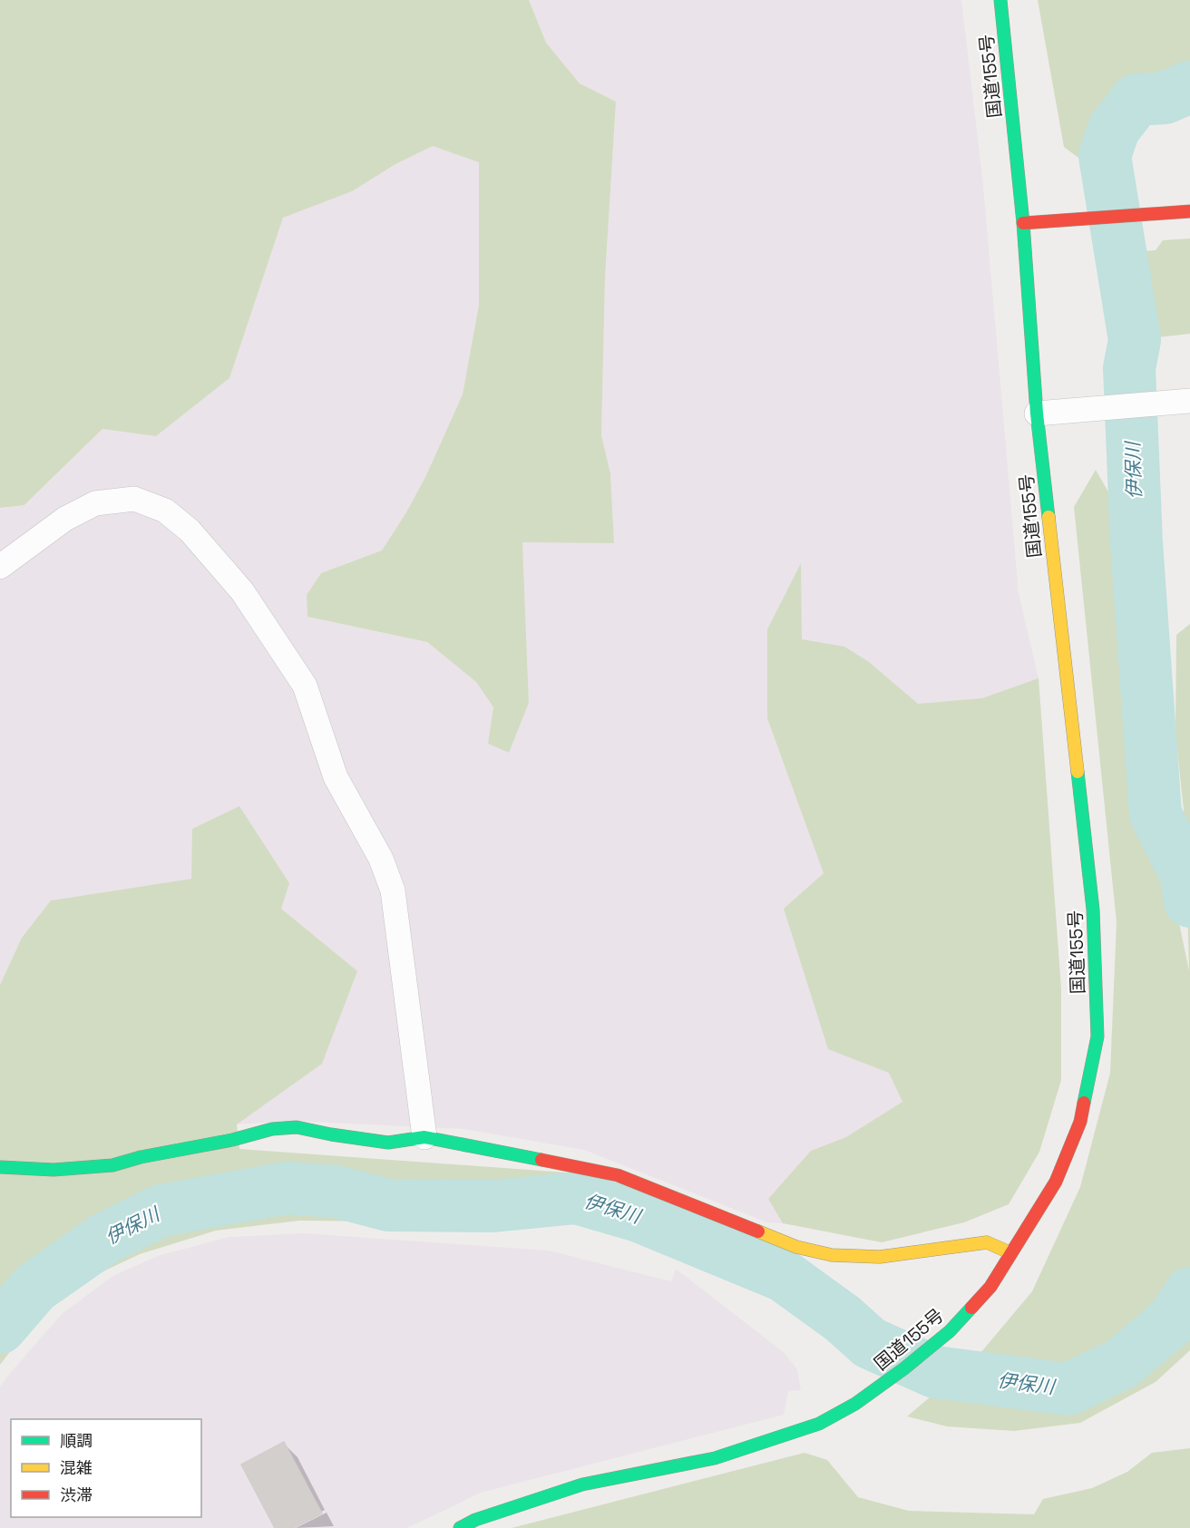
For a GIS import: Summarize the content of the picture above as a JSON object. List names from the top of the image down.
{
  "streets": {
    "main road": ["国道155号"]
  },
  "water": ["伊保川"],
  "legend": ["順調", "混雑", "渋滞"]
}
